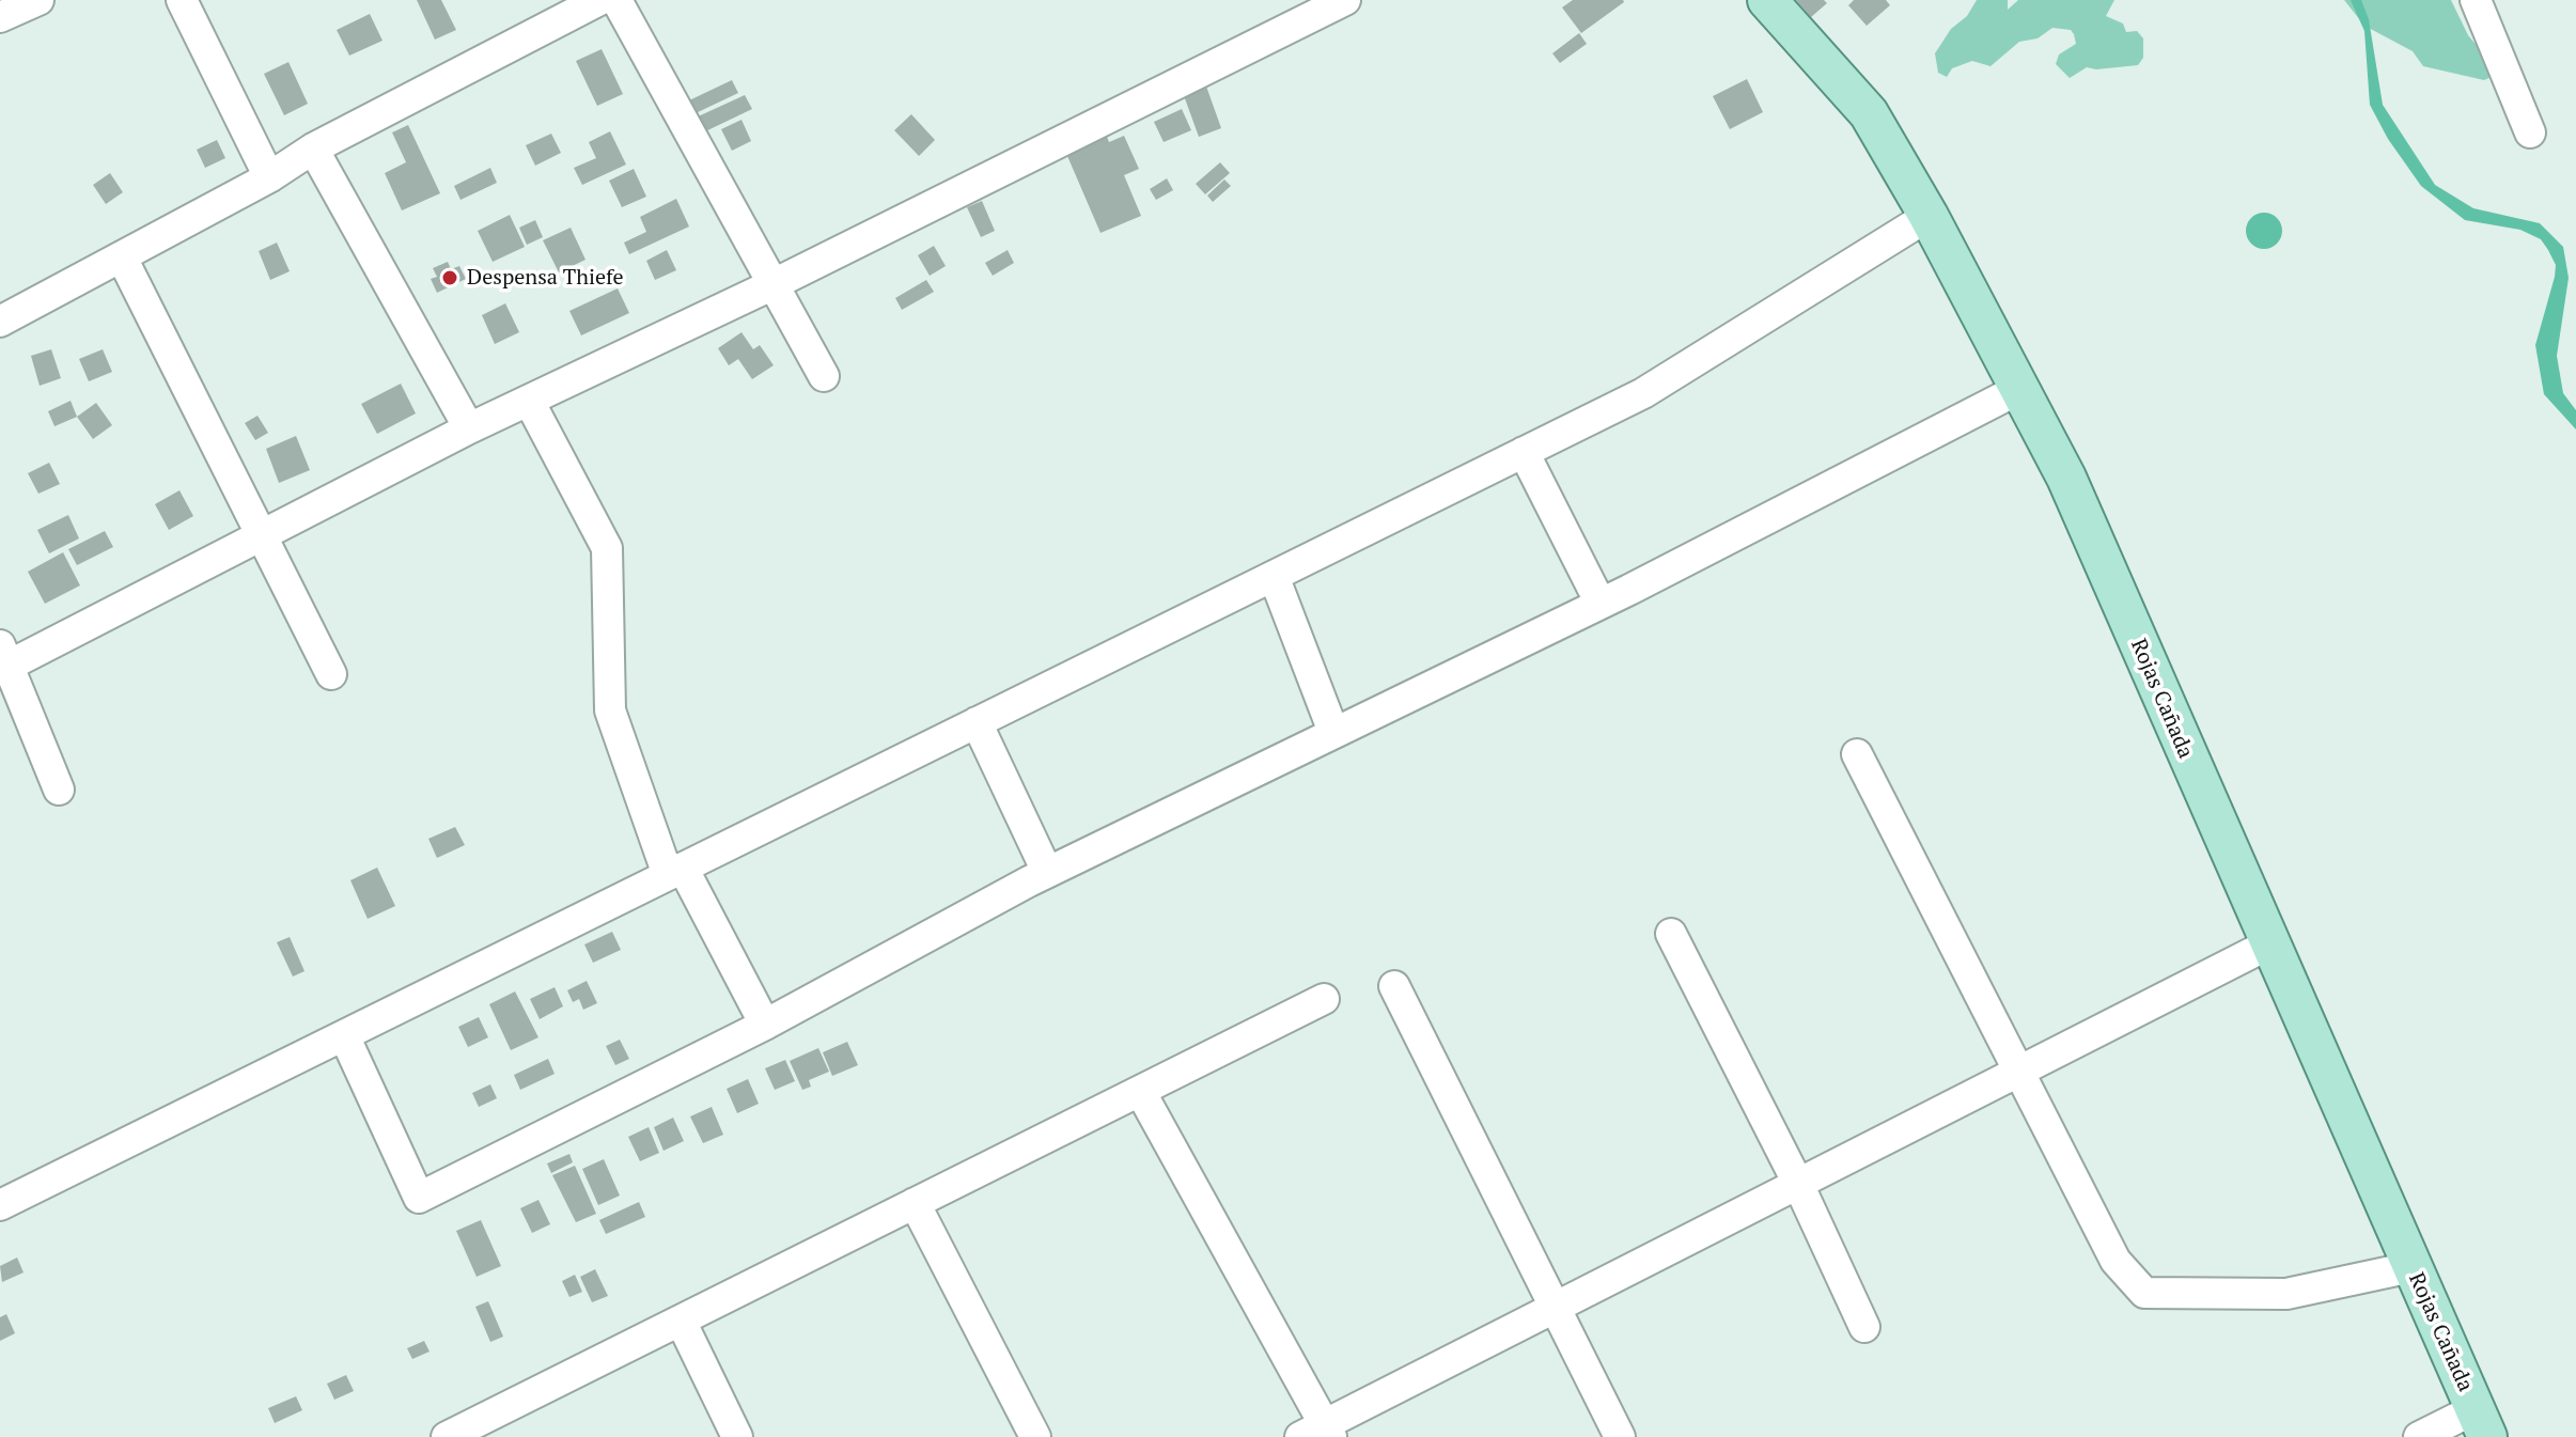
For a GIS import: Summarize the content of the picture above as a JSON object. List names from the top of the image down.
{
  "streets": {
    "main road": ["Rojas Cañada"]
  },
  "places": ["Despensa Thiefe"]
}
